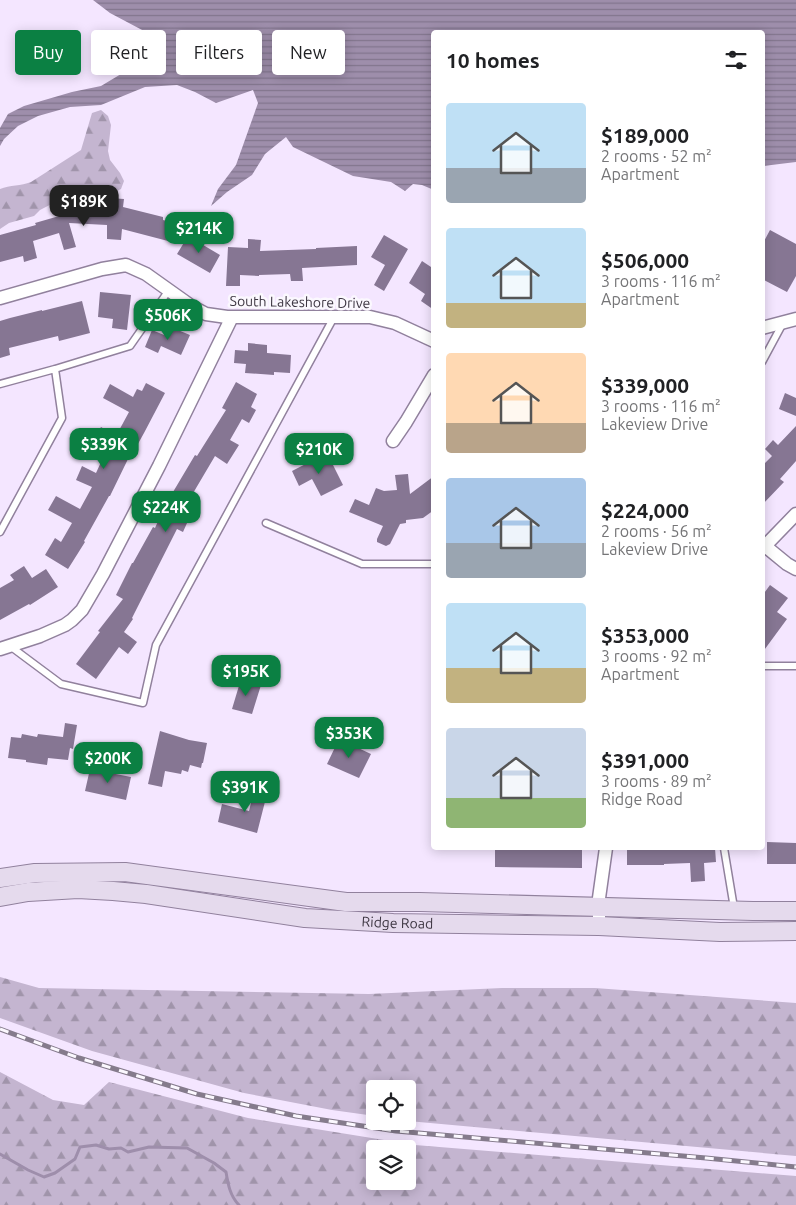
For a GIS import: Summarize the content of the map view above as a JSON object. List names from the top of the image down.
{
  "streets": {
    "main road": ["Ridge Road"],
    "street": ["South Lakeshore Drive"]
  },
  "page": {
    "chip": [
      "Buy",
      "Rent",
      "Filters",
      "New"
    ],
    "heading": "10 homes",
    "list": [
      {
        "name": "$189,000",
        "note": "2 rooms · 52 m² · Apartment"
      },
      {
        "name": "$506,000",
        "note": "3 rooms · 116 m² · Apartment"
      },
      {
        "name": "$339,000",
        "note": "3 rooms · 116 m² · Lakeview Drive"
      },
      {
        "name": "$224,000",
        "note": "2 rooms · 56 m² · Lakeview Drive"
      },
      {
        "name": "$353,000",
        "note": "3 rooms · 92 m² · Apartment"
      },
      {
        "name": "$391,000",
        "note": "3 rooms · 89 m² · Ridge Road"
      }
    ],
    "price": [
      "$189K",
      "$214K",
      "$506K",
      "$339K",
      "$210K",
      "$224K",
      "$195K",
      "$353K",
      "$200K",
      "$391K"
    ]
  }
}
